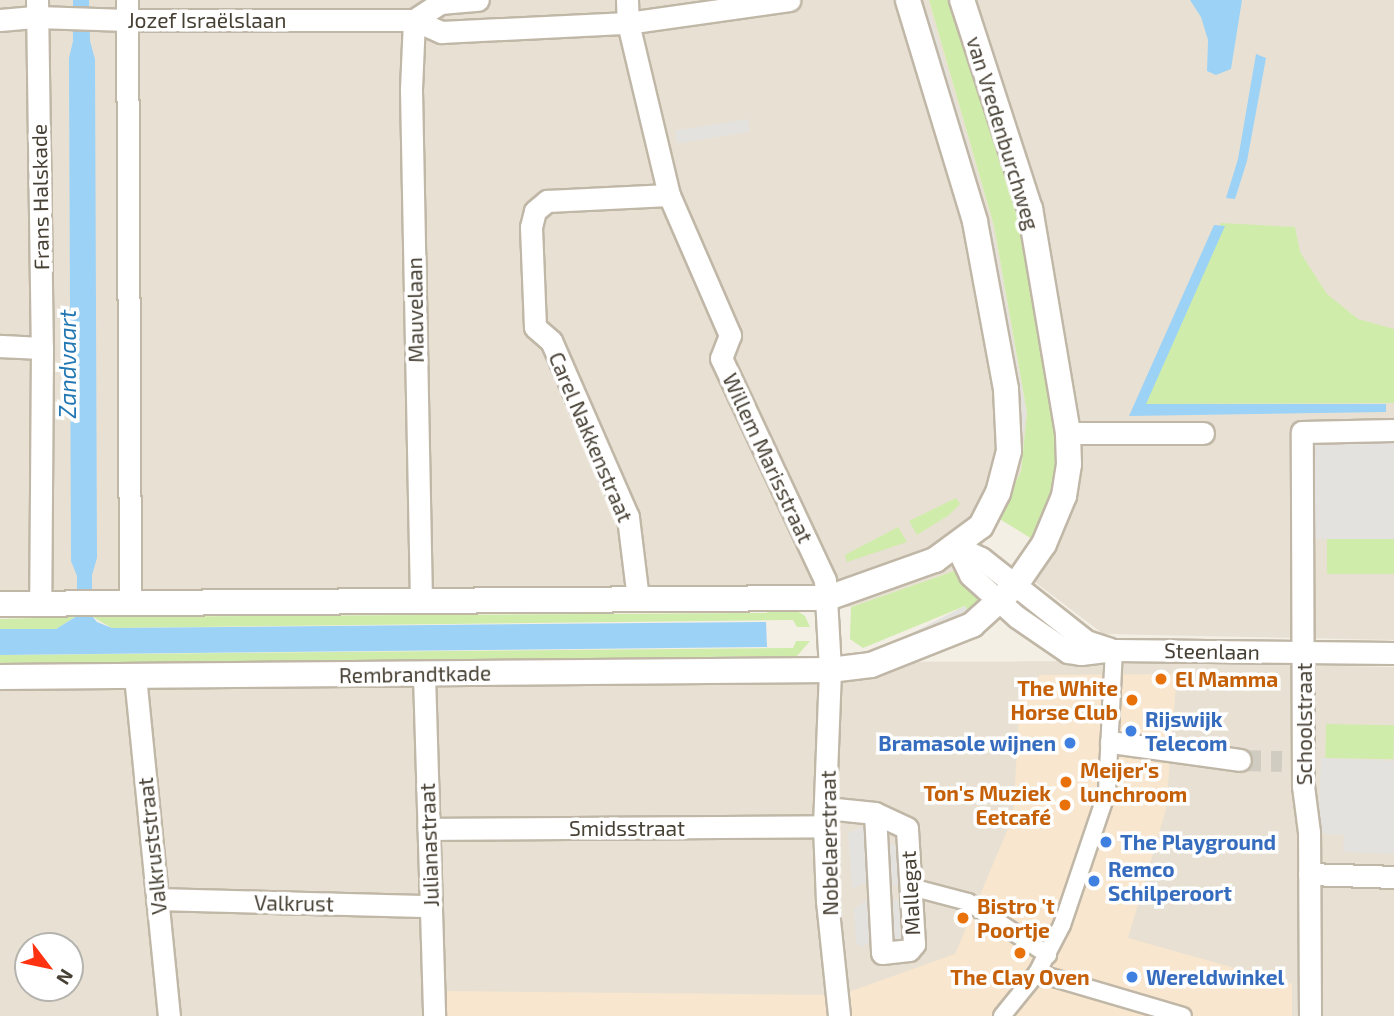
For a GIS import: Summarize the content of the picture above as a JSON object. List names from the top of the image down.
{
  "streets": {
    "street": [
      "Jozef Israëlslaan",
      "van Vredenburchweg",
      "Frans Halskade",
      "Mauvelaan",
      "Carel Nakkenstraat",
      "Willem Marisstraat",
      "Steenlaan",
      "Rembrandtkade",
      "Schoolstraat",
      "Smidsstraat",
      "Nobelaerstraat",
      "Julianastraat",
      "Valkruststraat",
      "Mallegat",
      "Valkrust"
    ]
  },
  "crossings": [
    ["Jozef Israëlslaan", "Frans Halskade"],
    ["Jozef Israëlslaan", "Mauvelaan"],
    ["Jozef Israëlslaan", "Willem Marisstraat"],
    ["van Vredenburchweg", "Steenlaan"],
    ["van Vredenburchweg", "Rembrandtkade"],
    ["Carel Nakkenstraat", "Willem Marisstraat"],
    ["Willem Marisstraat", "Rembrandtkade"],
    ["Willem Marisstraat", "Nobelaerstraat"],
    ["Steenlaan", "Rembrandtkade"],
    ["Steenlaan", "Schoolstraat"],
    ["Rembrandtkade", "Nobelaerstraat"],
    ["Rembrandtkade", "Julianastraat"],
    ["Rembrandtkade", "Valkruststraat"],
    ["Smidsstraat", "Nobelaerstraat"],
    ["Smidsstraat", "Julianastraat"],
    ["Smidsstraat", "Mallegat"],
    ["Nobelaerstraat", "Mallegat"],
    ["Julianastraat", "Valkrust"],
    ["Valkruststraat", "Valkrust"]
  ],
  "water": ["Zandvaart"],
  "places": [
    "El Mamma",
    "The White Horse Club",
    "Rijswijk Telecom",
    "Bramasole wijnen",
    "Meijer's lunchroom",
    "Ton's Muziek Eetcafé",
    "The Playground",
    "Remco Schilperoort",
    "Bistro 't Poortje",
    "The Clay Oven",
    "Wereldwinkel"
  ],
  "north": "bottom right"
}
